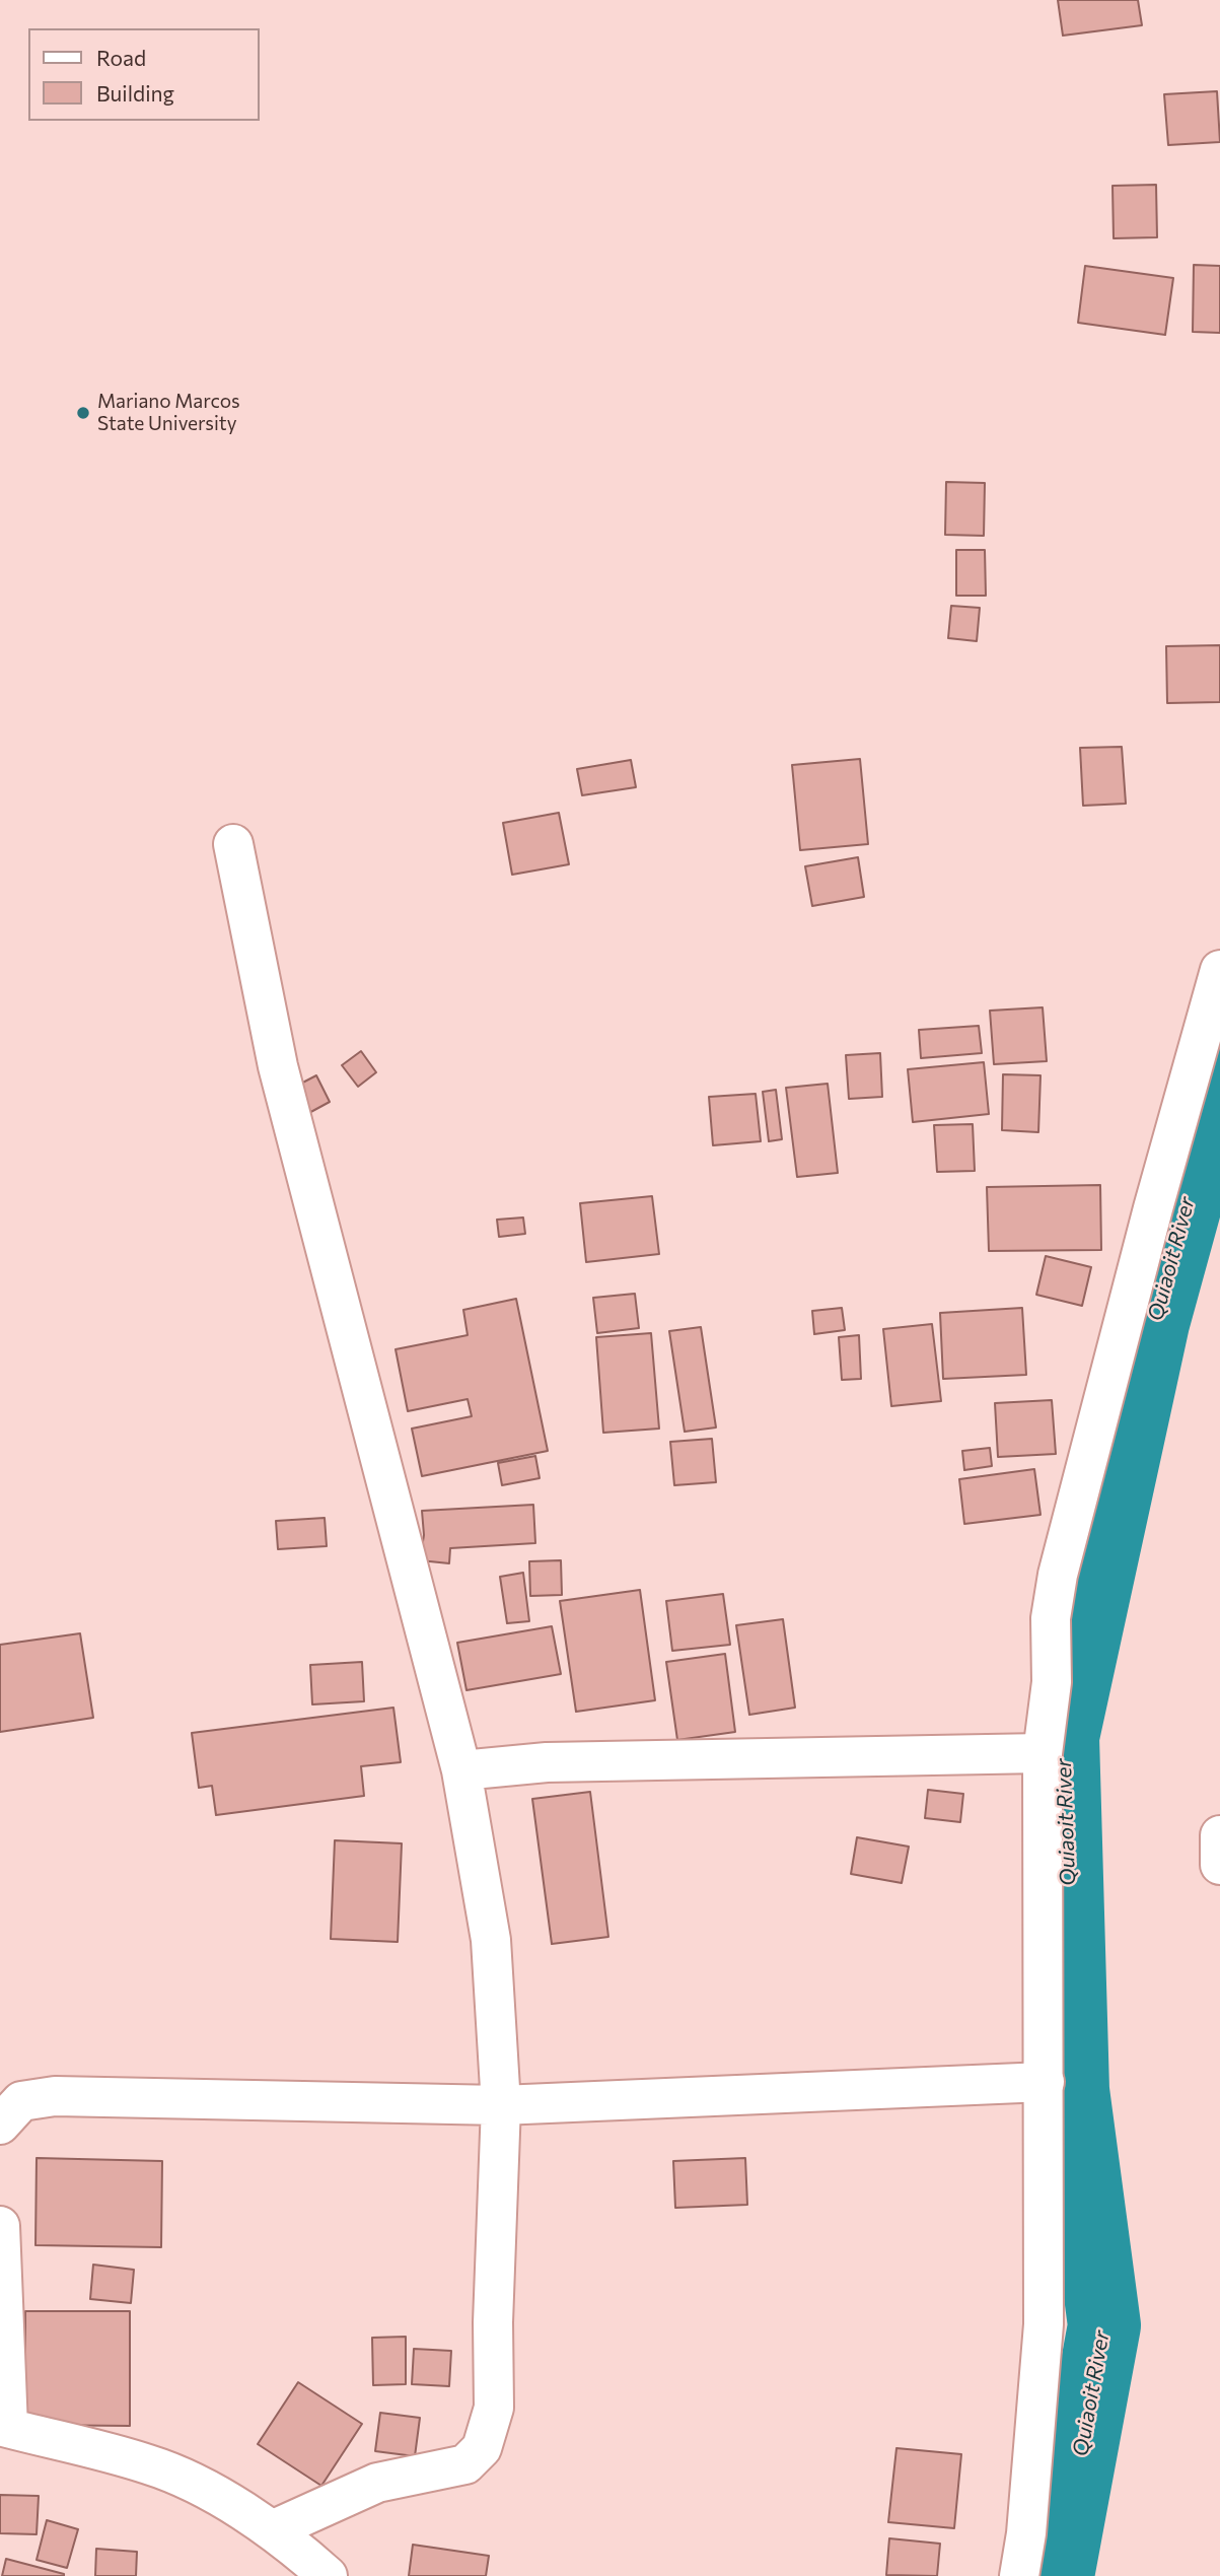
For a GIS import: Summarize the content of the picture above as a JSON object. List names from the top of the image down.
{
  "water": ["Quiaoit River"],
  "places": ["Mariano Marcos State University"],
  "legend": ["Road", "Building"]
}
